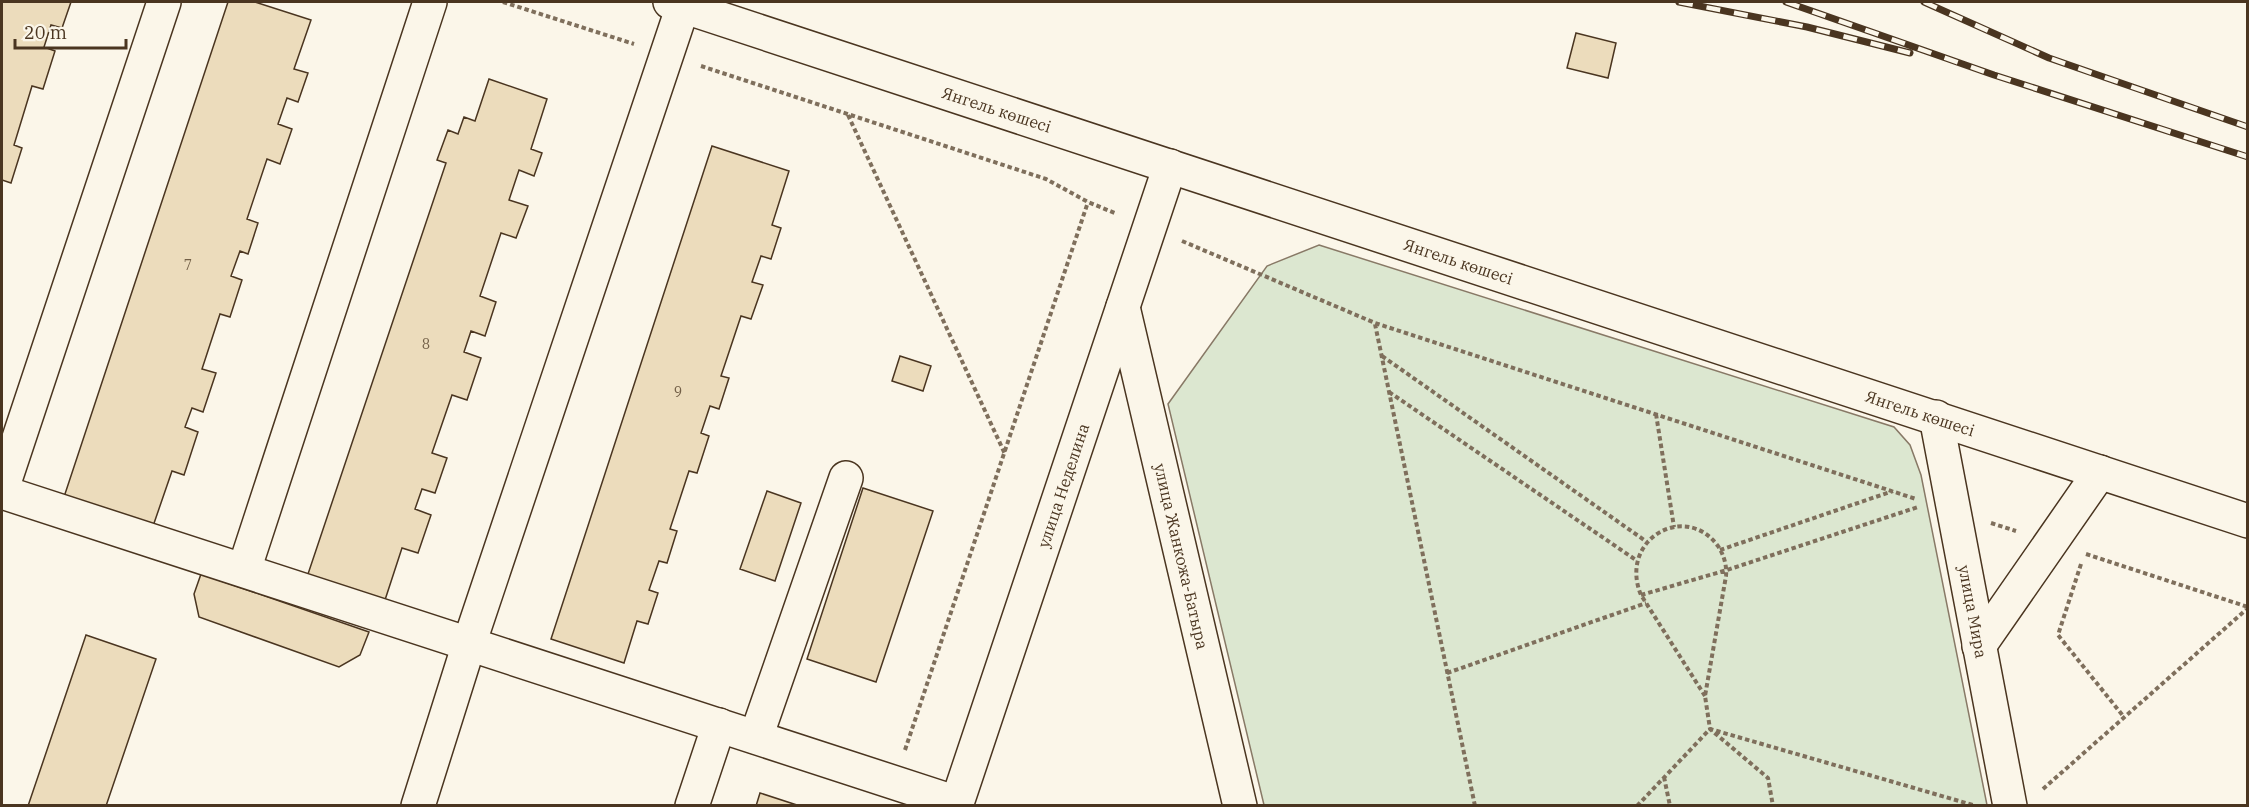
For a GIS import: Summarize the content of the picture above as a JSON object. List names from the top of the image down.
{
  "streets": {
    "street": [
      "Янгель көшесі",
      "улица Неделина",
      "улица Жанкожа-Батыра",
      "улица Мира"
    ]
  },
  "crossings": [
    ["Янгель көшесі", "улица Неделина"],
    ["Янгель көшесі", "улица Мира"],
    ["улица Неделина", "улица Жанкожа-Батыра"]
  ],
  "house_numbers": ["7", "8", "9"],
  "scale_bar": "20 m"
}
